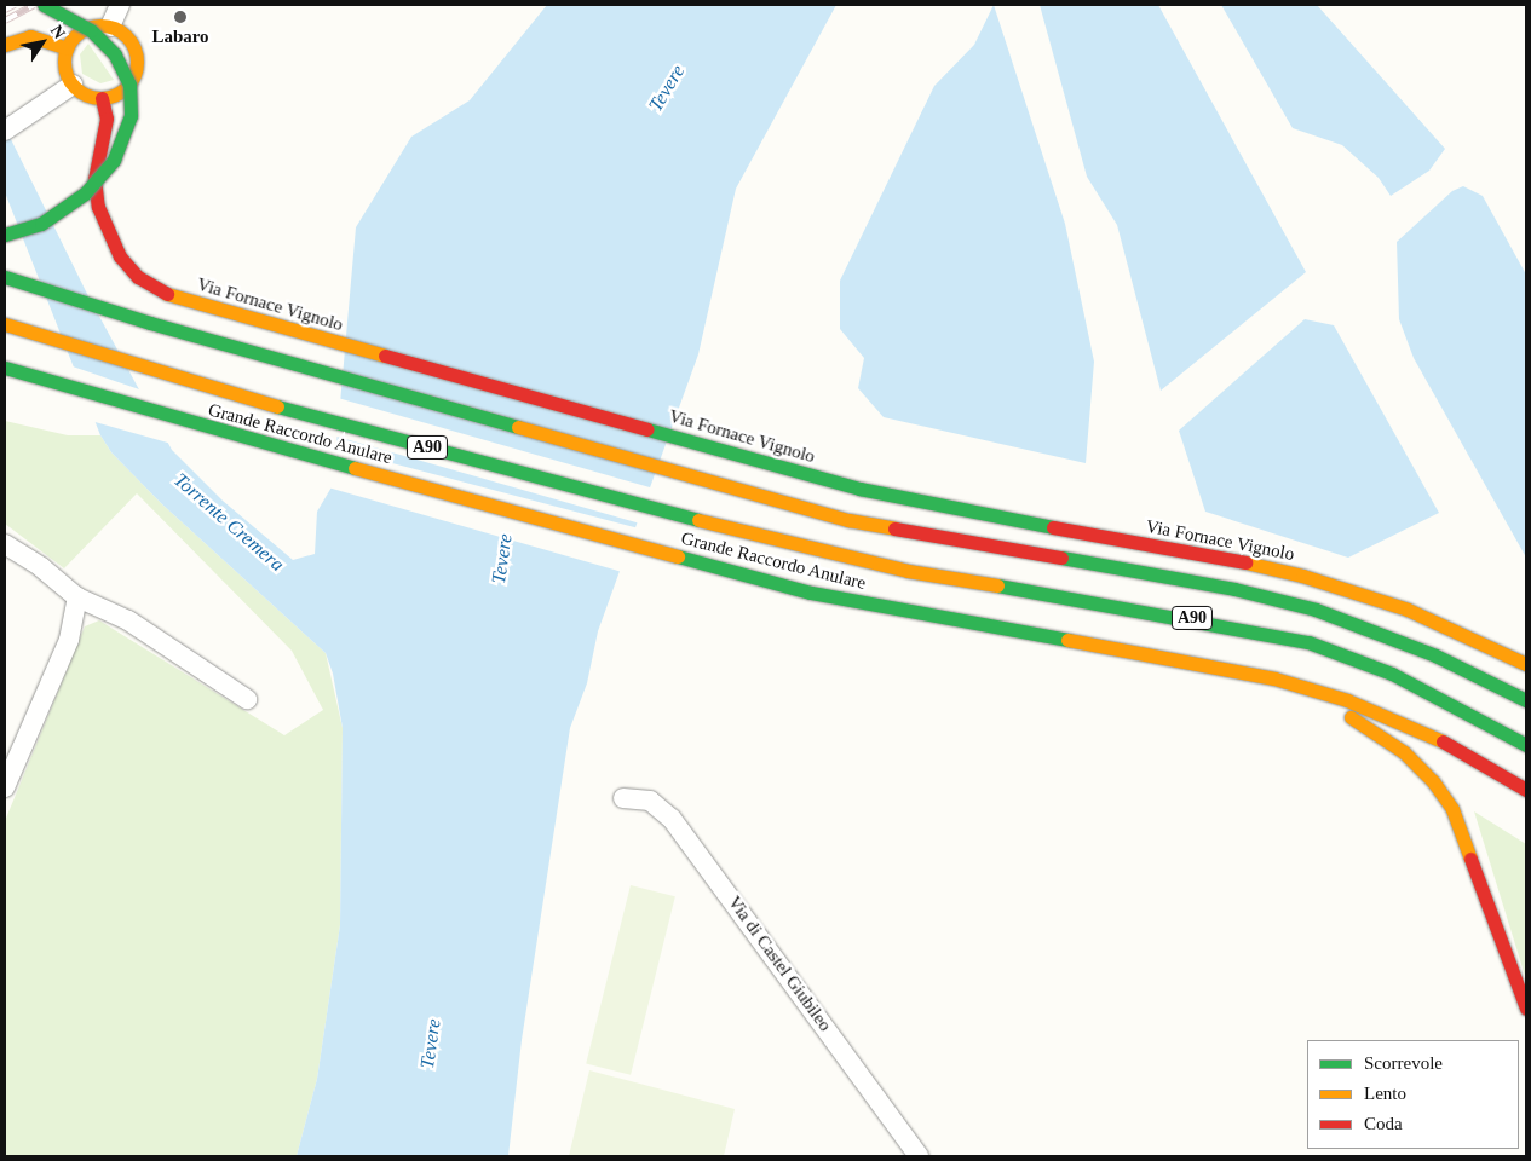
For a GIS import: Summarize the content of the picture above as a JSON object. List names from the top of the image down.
{
  "streets": {
    "main road": ["Via Fornace Vignolo", "Grande Raccordo Anulare", "A90"],
    "street": ["Via di Castel Giubileo"]
  },
  "water": ["Tevere", "Torrente Cremera"],
  "places": ["Labaro"],
  "legend": ["Scorrevole", "Lento", "Coda"],
  "north": "top right"
}
